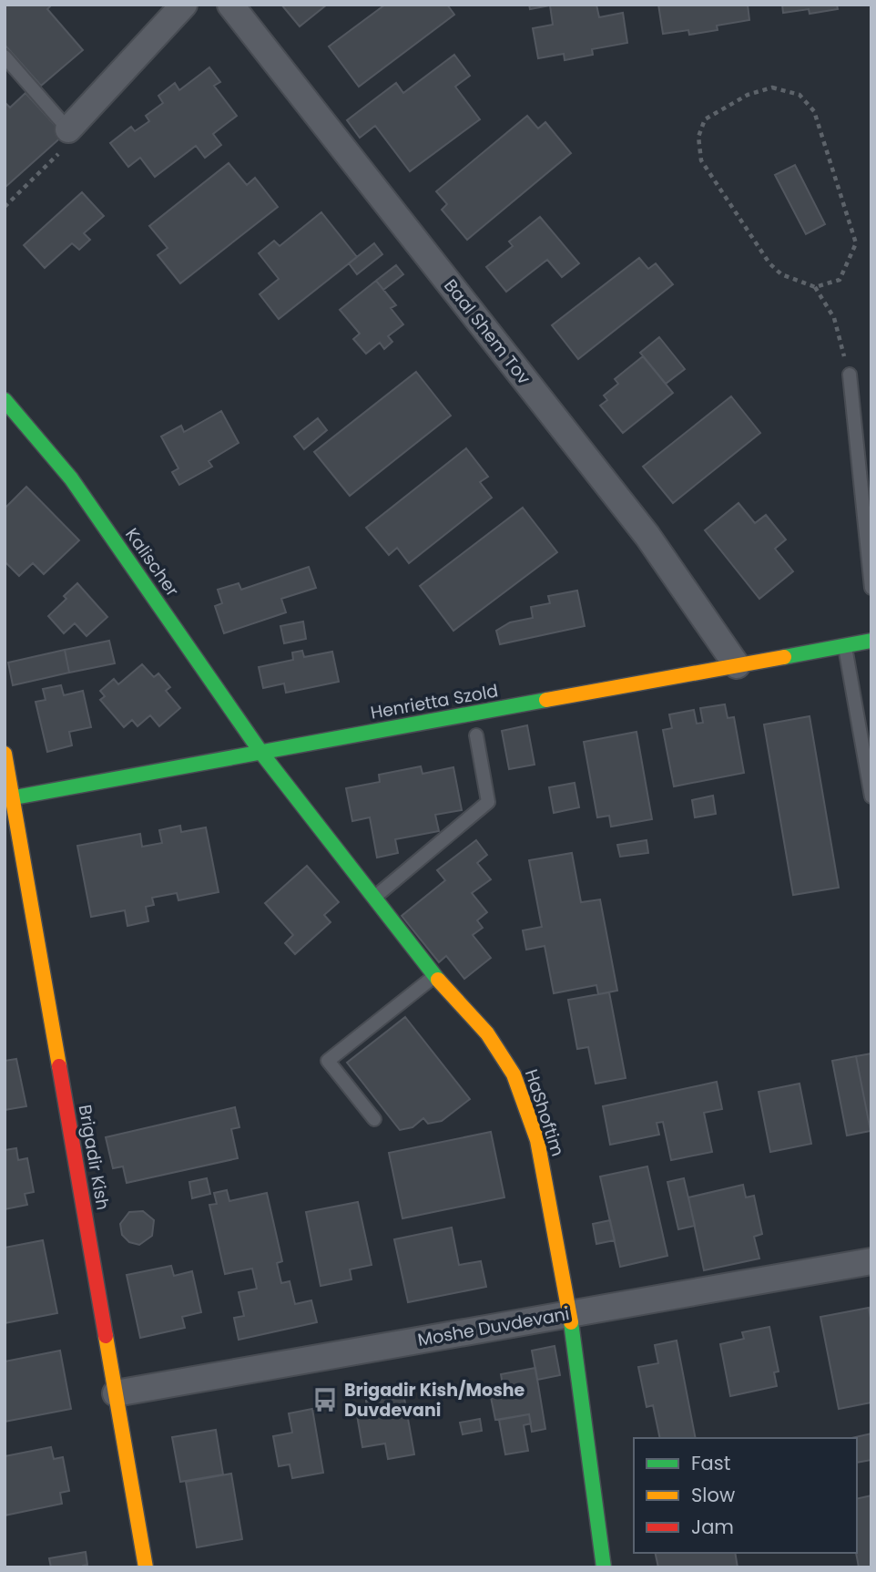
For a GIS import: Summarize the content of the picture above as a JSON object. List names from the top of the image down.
{
  "streets": {
    "street": [
      "Baal Shem Tov",
      "Kalischer",
      "Henrietta Szold",
      "HaShoftim",
      "Brigadir Kish",
      "Moshe Duvdevani"
    ]
  },
  "crossings": [
    ["Baal Shem Tov", "Henrietta Szold"],
    ["Kalischer", "Henrietta Szold"],
    ["Kalischer", "HaShoftim"],
    ["Henrietta Szold", "HaShoftim"],
    ["Henrietta Szold", "Brigadir Kish"],
    ["HaShoftim", "Moshe Duvdevani"],
    ["Brigadir Kish", "Moshe Duvdevani"]
  ],
  "places": {
    "bus stop": ["Brigadir Kish/Moshe Duvdevani"]
  },
  "legend": ["Fast", "Slow", "Jam"]
}
